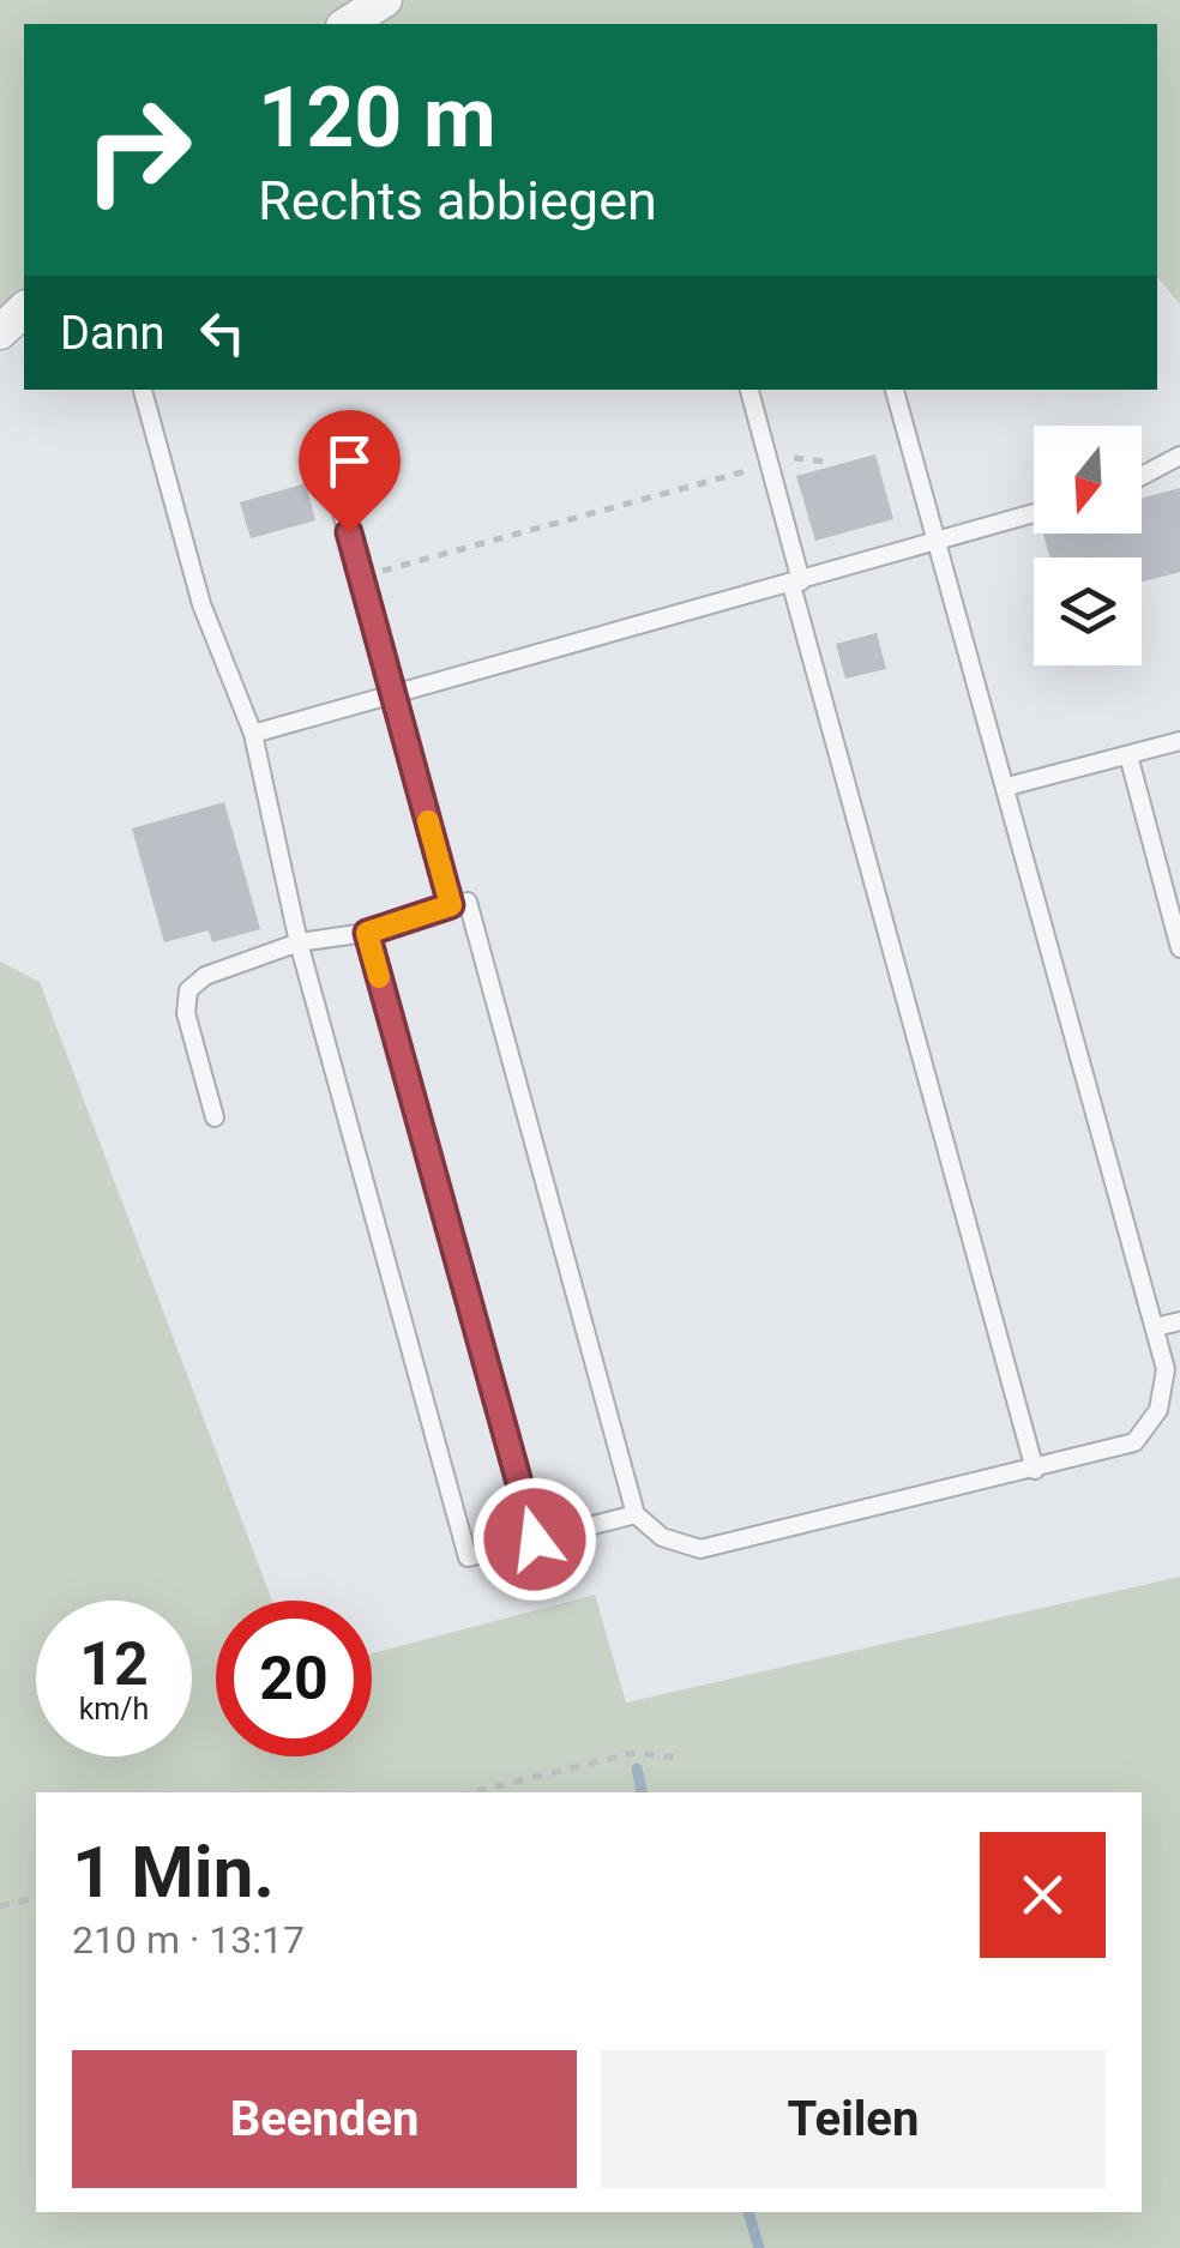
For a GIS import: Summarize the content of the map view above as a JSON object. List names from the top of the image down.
{
  "north": "bottom",
  "page": {
    "turn": ["120 m", "Rechts abbiegen"],
    "then": "Dann",
    "speed": "12 km/h",
    "limit": "20",
    "heading": ["1 Min.", "210 m · 13:17"],
    "buttons": ["Beenden", "Teilen"]
  }
}
